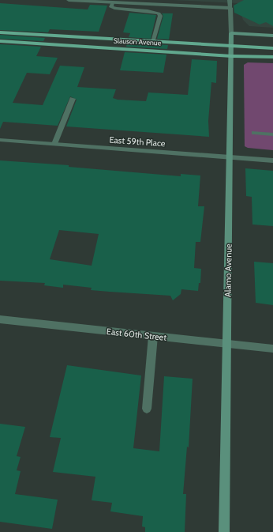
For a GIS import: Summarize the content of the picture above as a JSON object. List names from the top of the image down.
{
  "streets": {
    "main road": ["Slauson Avenue"],
    "street": ["East 59th Place", "Alamo Avenue", "East 60th Street"]
  },
  "crossings": [
    ["Slauson Avenue", "Alamo Avenue"],
    ["East 59th Place", "Alamo Avenue"],
    ["Alamo Avenue", "East 60th Street"]
  ]
}
